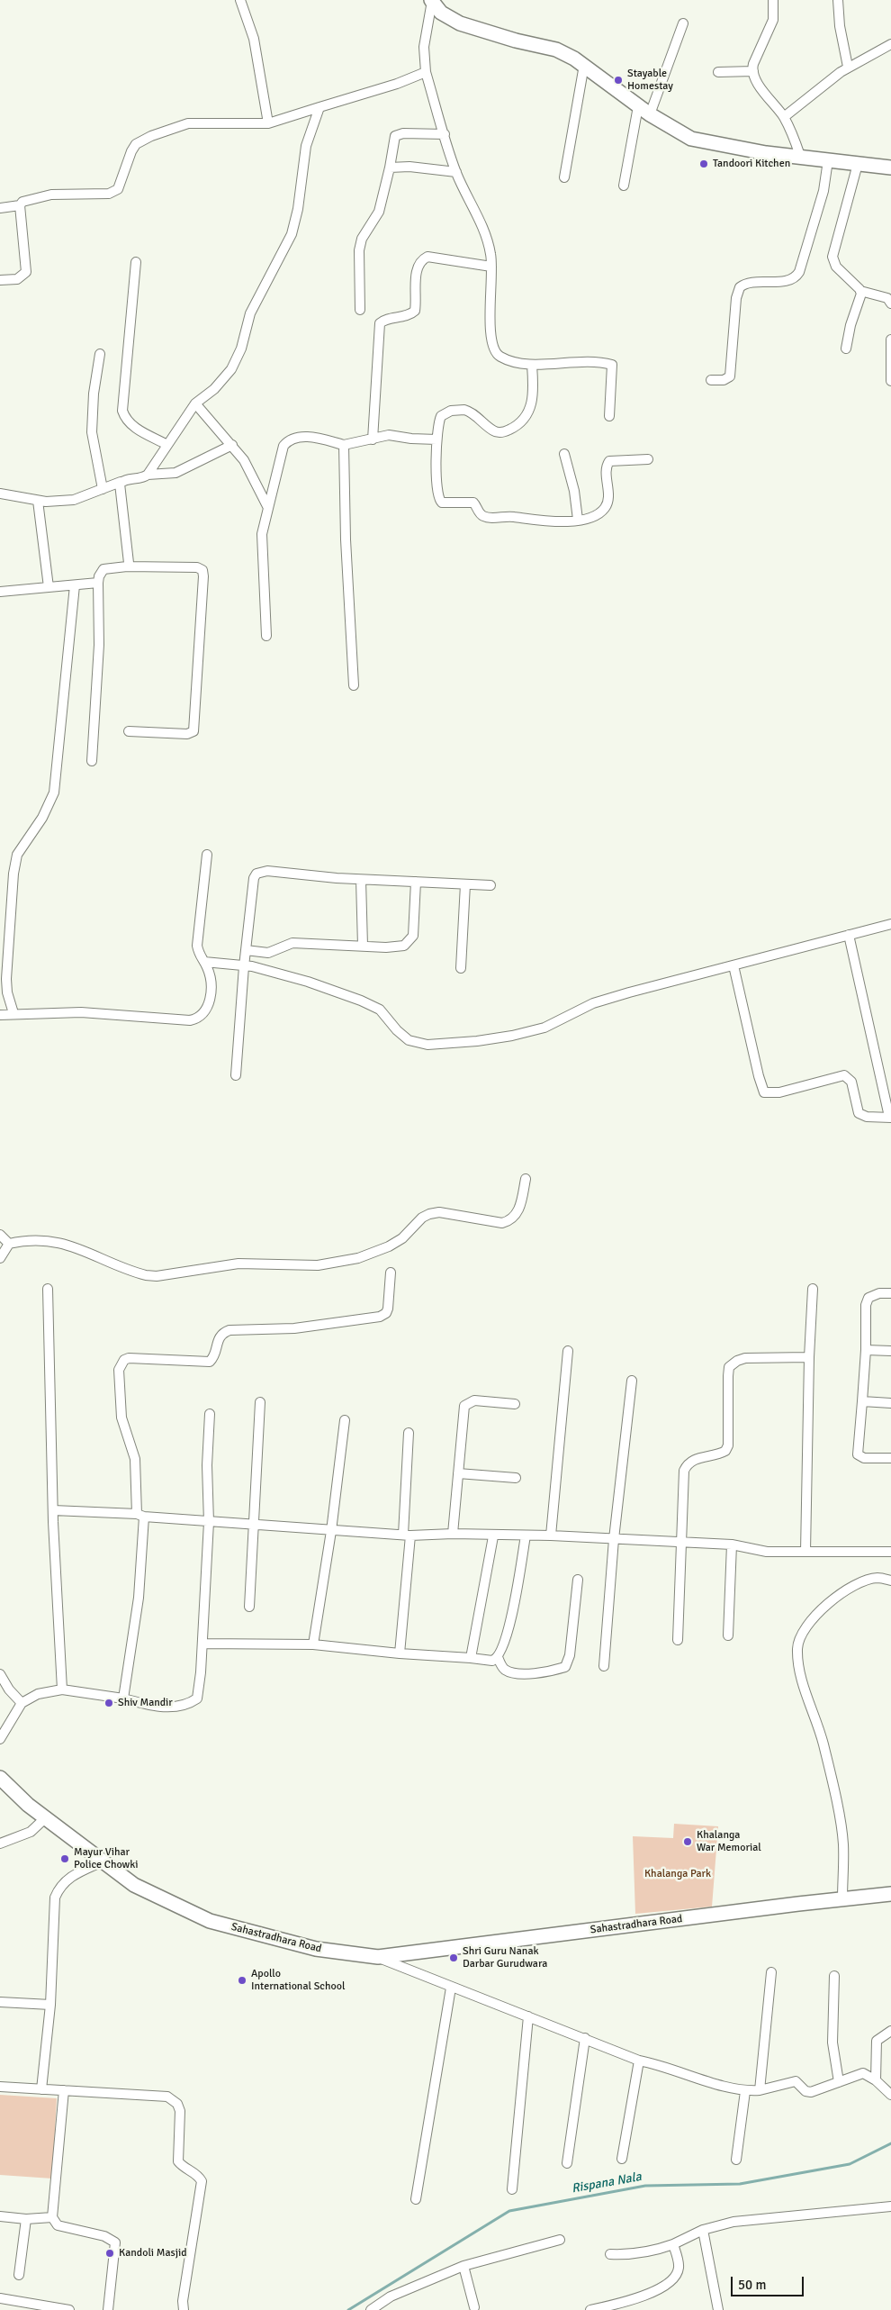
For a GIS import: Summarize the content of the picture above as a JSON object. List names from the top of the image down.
{
  "streets": {
    "main road": ["Sahastradhara Road"]
  },
  "water": ["Rispana Nala"],
  "parks": ["Khalanga Park"],
  "places": [
    "Stayable Homestay",
    "Tandoori Kitchen",
    "Shiv Mandir",
    "Khalanga War Memorial",
    "Mayur Vihar Police Chowki",
    "Shri Guru Nanak Darbar Gurudwara",
    "Apollo International School",
    "Kandoli Masjid"
  ],
  "scale_bar": "50 m"
}
